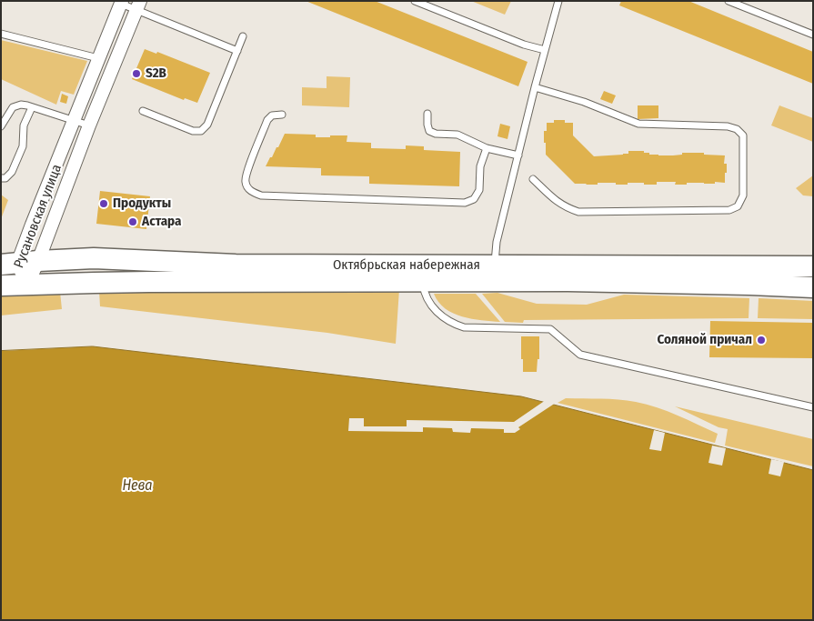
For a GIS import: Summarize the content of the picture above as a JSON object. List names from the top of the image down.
{
  "streets": {
    "main road": ["Октябрьская набережная"],
    "street": ["Русановская улица"]
  },
  "crossings": [
    ["Русановская улица", "Октябрьская набережная"]
  ],
  "water": ["Нева"],
  "places": [
    "S2B",
    "Продукты",
    "Астара",
    "Соляной причал"
  ]
}
